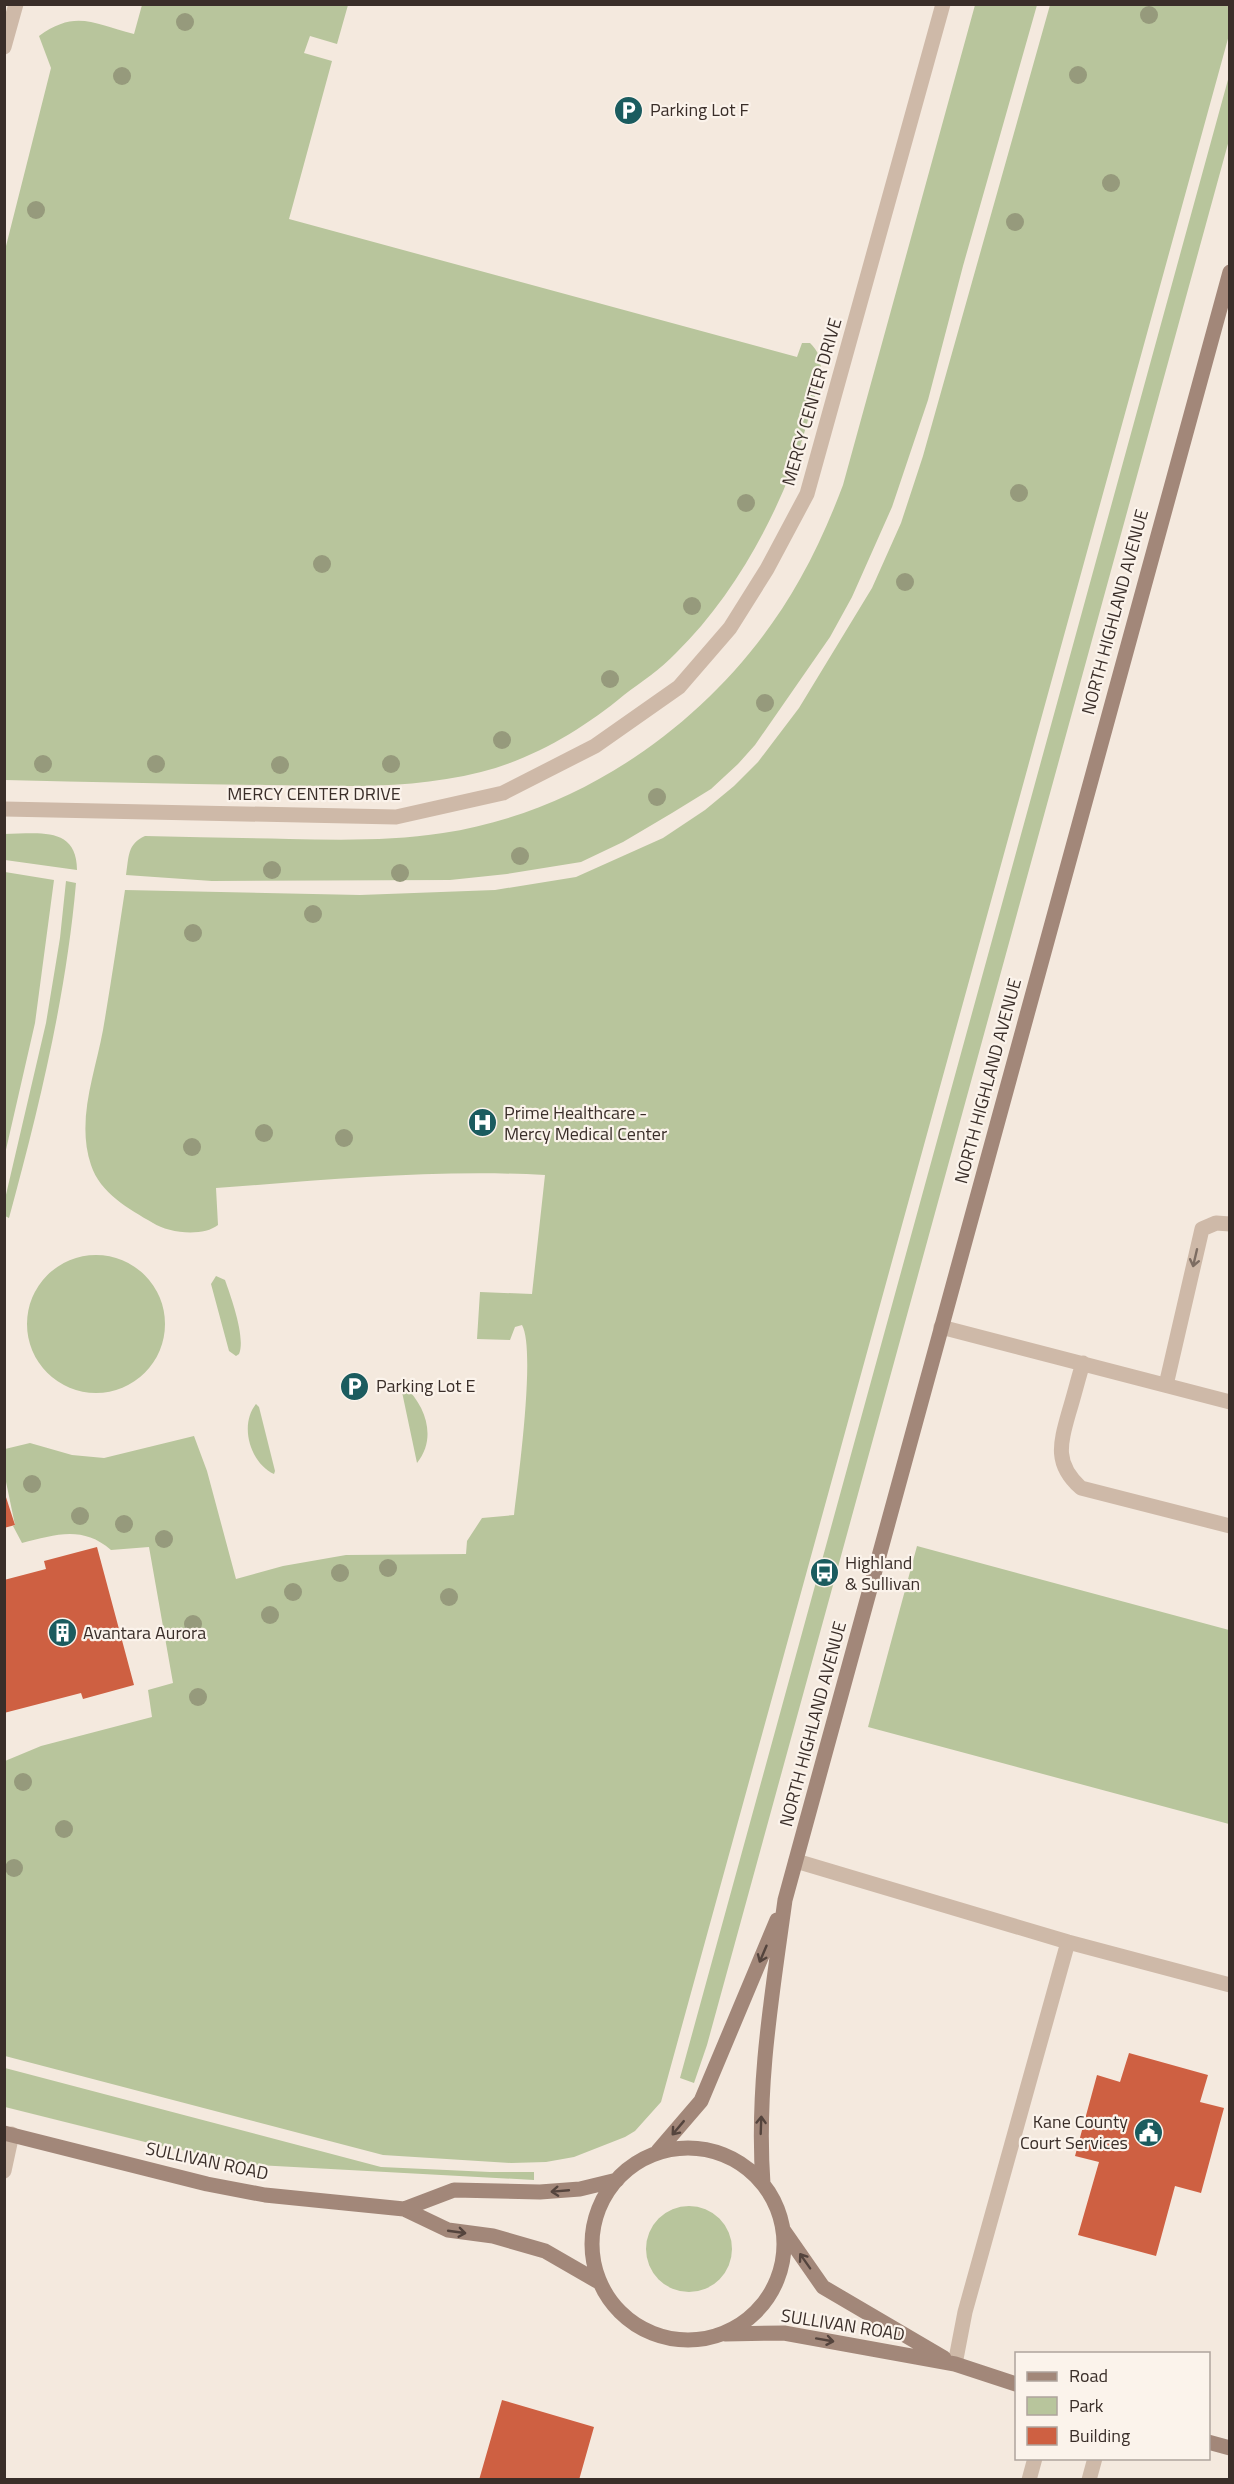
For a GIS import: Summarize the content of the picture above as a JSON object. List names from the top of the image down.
{
  "streets": {
    "street": ["MERCY CENTER DRIVE", "NORTH HIGHLAND AVENUE", "SULLIVAN ROAD"]
  },
  "crossings": [
    ["NORTH HIGHLAND AVENUE", "SULLIVAN ROAD"]
  ],
  "places": {
    "parking": ["Parking Lot F", "Parking Lot E"],
    "hospital": ["Prime Healthcare - Mercy Medical Center"],
    "bus stop": ["Highland & Sullivan"],
    "building": ["Avantara Aurora"],
    "public building": ["Kane County Court Services"]
  },
  "legend": ["Road", "Park", "Building"]
}
